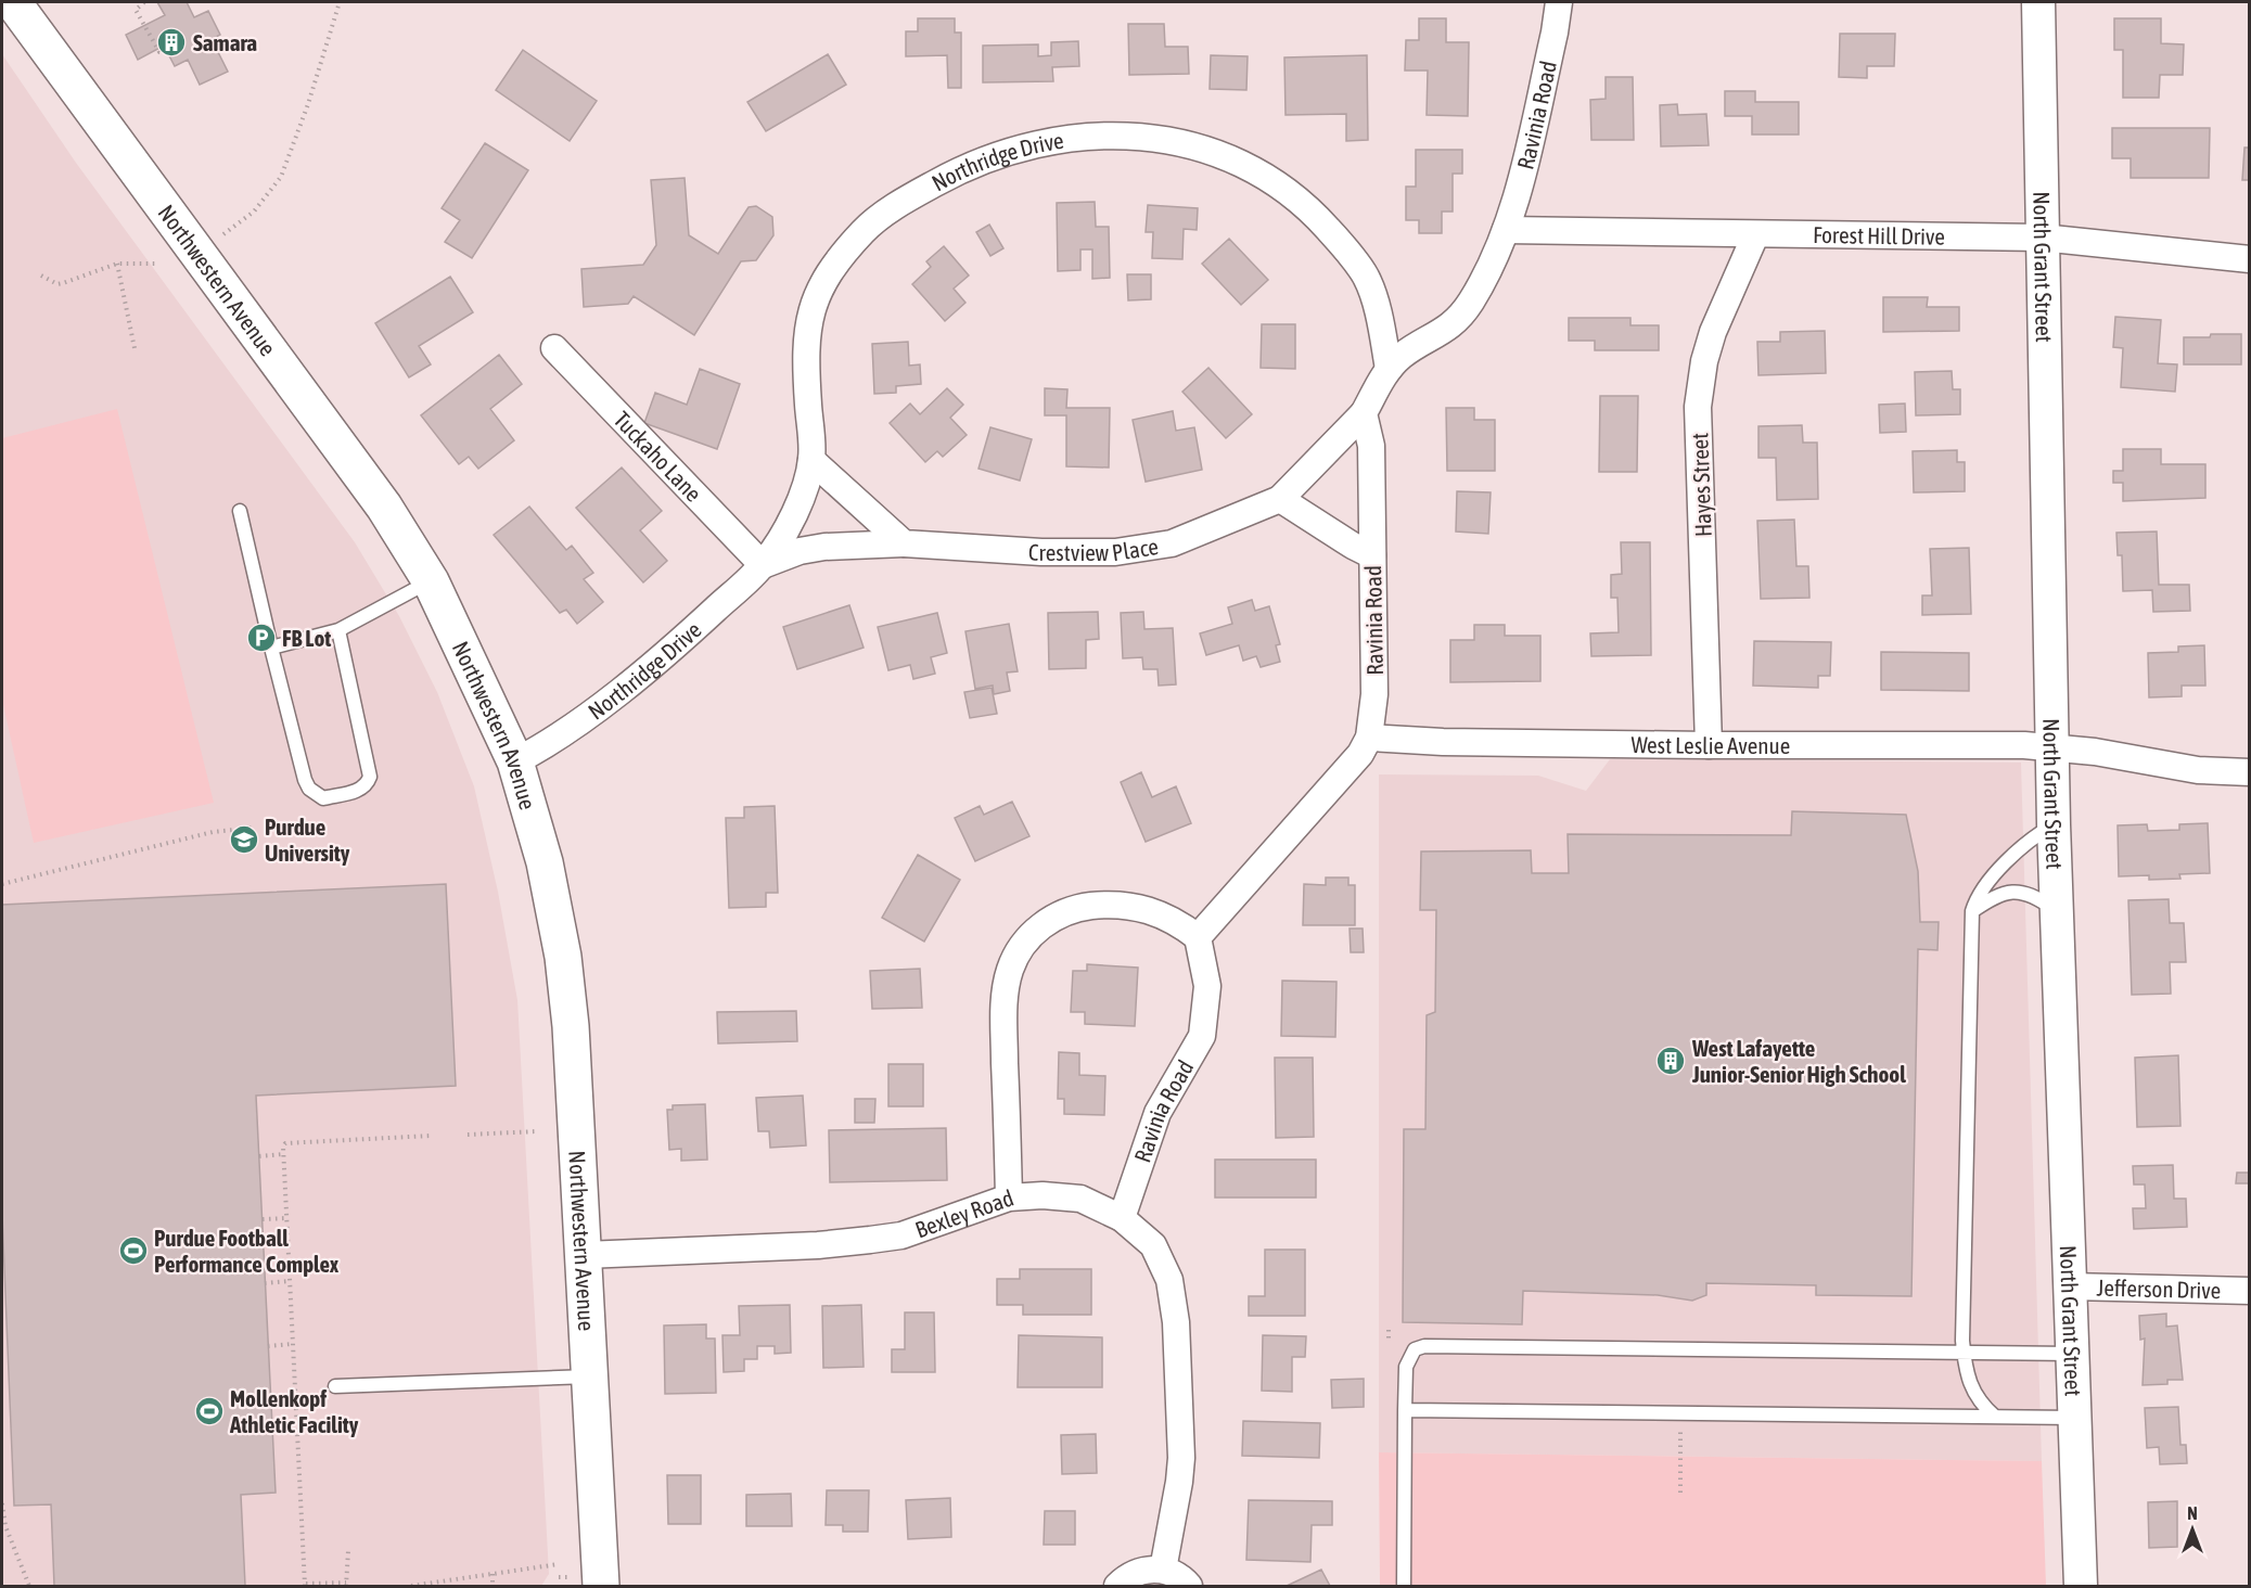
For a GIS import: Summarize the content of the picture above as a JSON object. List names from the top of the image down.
{
  "streets": {
    "main road": ["Northwestern Avenue"],
    "street": [
      "Ravinia Road",
      "Northridge Drive",
      "Forest Hill Drive",
      "North Grant Street",
      "Tuckaho Lane",
      "Hayes Street",
      "Crestview Place",
      "West Leslie Avenue",
      "Bexley Road",
      "Jefferson Drive"
    ]
  },
  "crossings": [
    ["Ravinia Road", "Northridge Drive"],
    ["Ravinia Road", "Forest Hill Drive"],
    ["Ravinia Road", "Crestview Place"],
    ["Ravinia Road", "West Leslie Avenue"],
    ["Ravinia Road", "Bexley Road"],
    ["Northridge Drive", "Northwestern Avenue"],
    ["Northridge Drive", "Tuckaho Lane"],
    ["Northridge Drive", "Crestview Place"],
    ["Forest Hill Drive", "North Grant Street"],
    ["Forest Hill Drive", "Hayes Street"],
    ["North Grant Street", "West Leslie Avenue"],
    ["North Grant Street", "Jefferson Drive"],
    ["Northwestern Avenue", "Bexley Road"],
    ["Hayes Street", "West Leslie Avenue"]
  ],
  "places": {
    "building": ["Samara", "West Lafayette Junior-Senior High School"],
    "parking": ["FB Lot"],
    "school or university": ["Purdue University"],
    "sports": ["Purdue Football Performance Complex", "Mollenkopf Athletic Facility"]
  },
  "north": "top"
}
